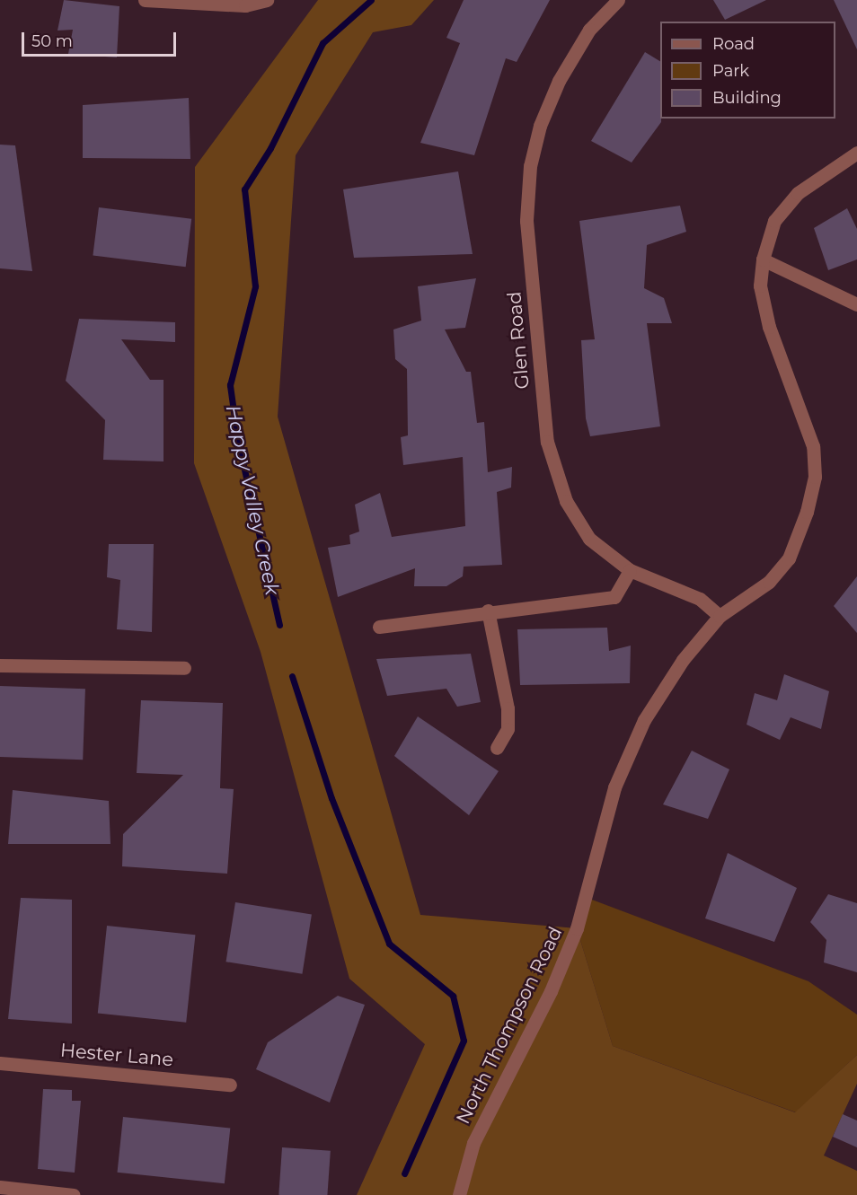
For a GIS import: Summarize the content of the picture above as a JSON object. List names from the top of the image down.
{
  "streets": {
    "street": ["Glen Road", "North Thompson Road", "Hester Lane"]
  },
  "crossings": [
    ["Glen Road", "North Thompson Road"]
  ],
  "water": ["Happy Valley Creek"],
  "legend": ["Road", "Park", "Building"],
  "scale_bar": "50 m"
}
